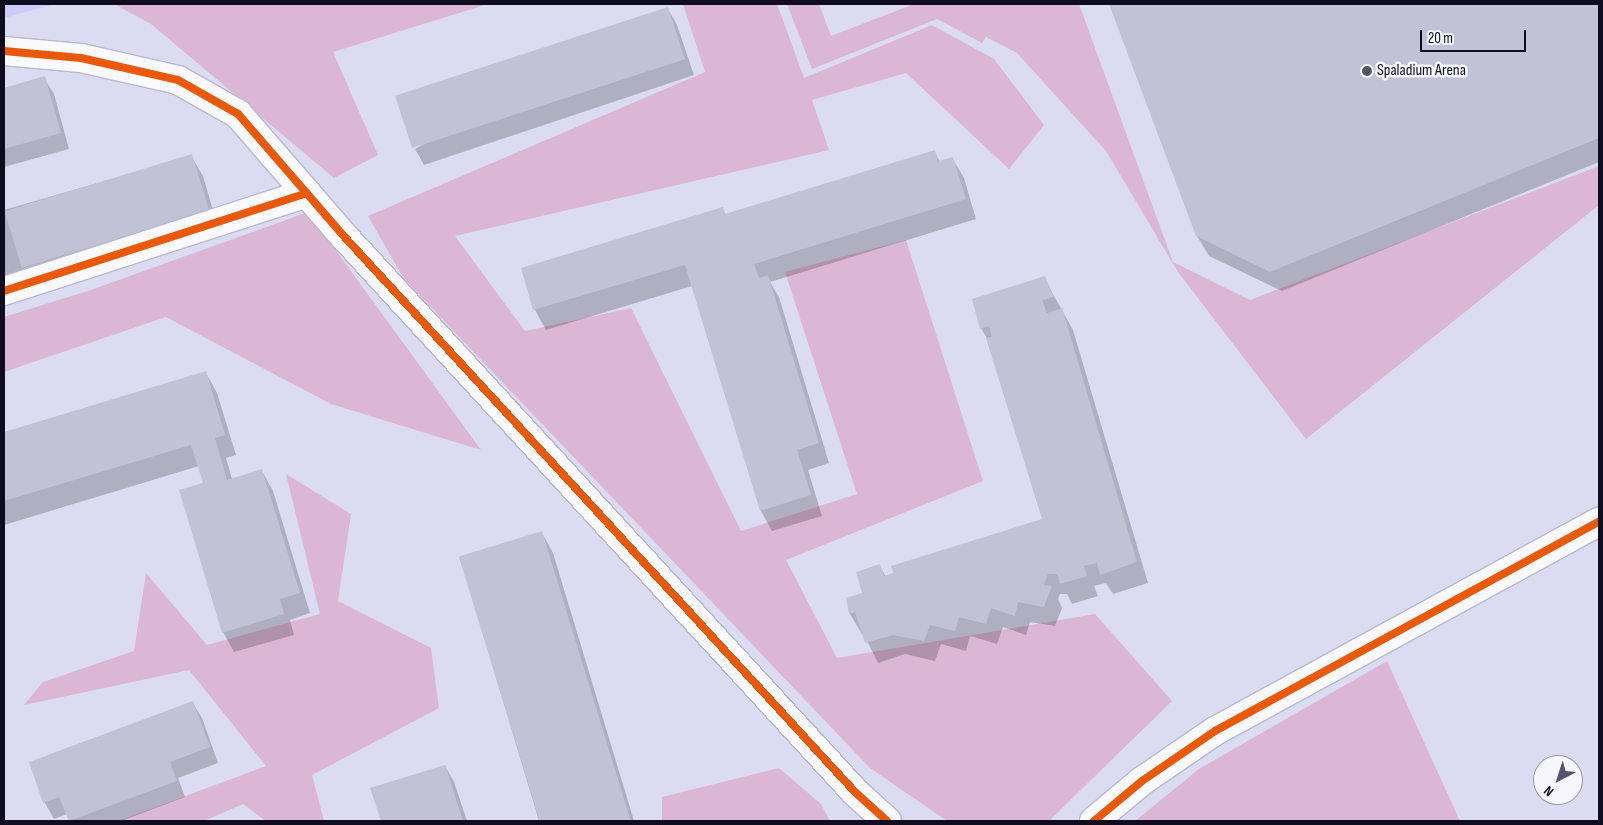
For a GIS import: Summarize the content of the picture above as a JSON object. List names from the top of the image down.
{
  "places": ["Spaladium Arena"],
  "scale_bar": "20 m",
  "north": "bottom left"
}
